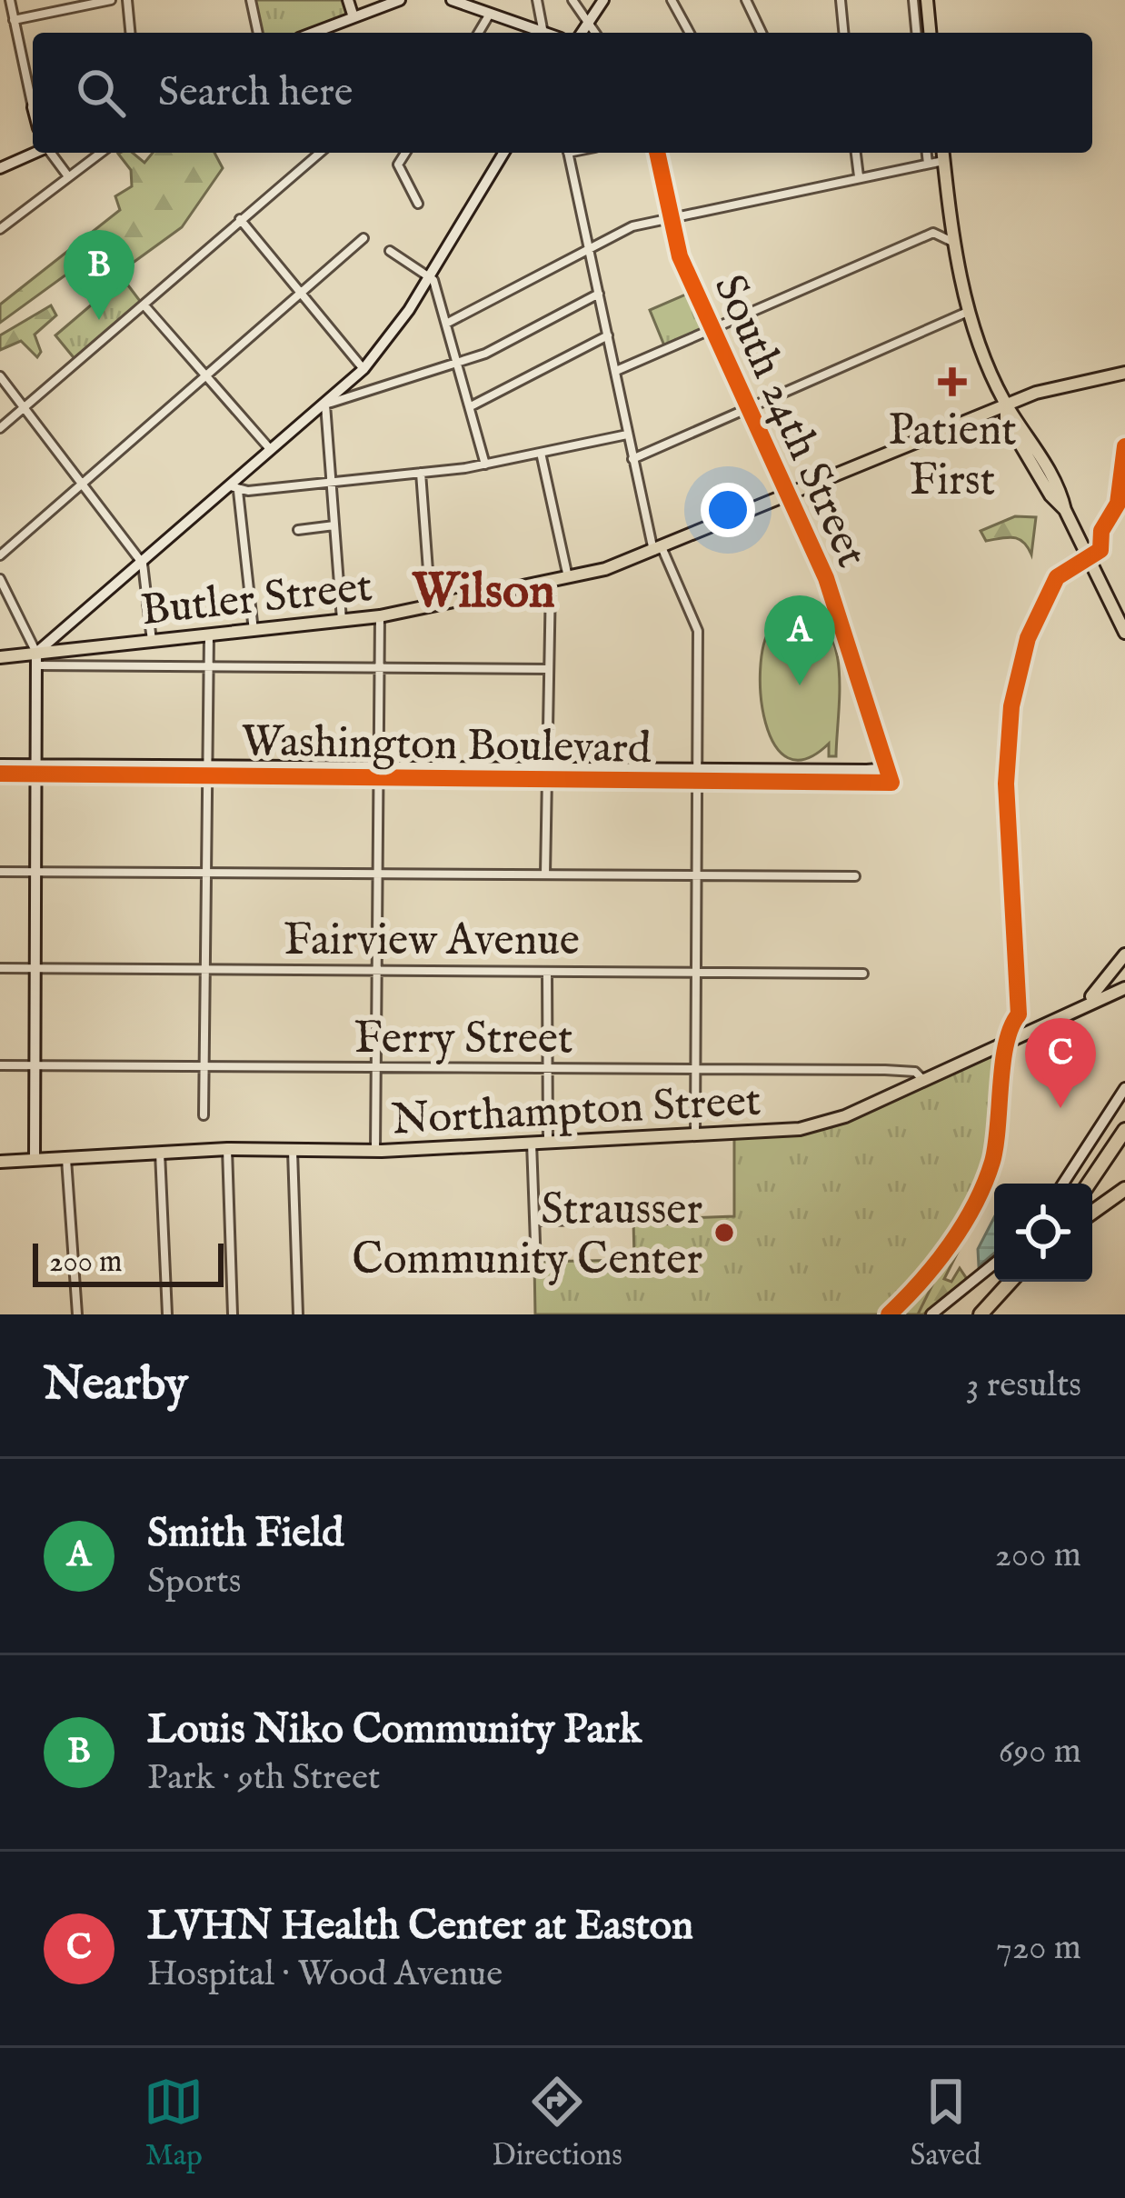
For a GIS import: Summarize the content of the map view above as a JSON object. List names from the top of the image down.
{
  "streets": {
    "main road": ["Butler Street", "Northampton Street"],
    "street": [
      "South 24th Street",
      "Washington Boulevard",
      "Fairview Avenue",
      "Ferry Street"
    ]
  },
  "crossings": [
    ["South 24th Street", "Butler Street"],
    ["South 24th Street", "Washington Boulevard"],
    ["Ferry Street", "Northampton Street"]
  ],
  "districts": ["Wilson"],
  "places": {
    "health": ["Patient First"],
    "other": ["Strausser Community Center"]
  },
  "scale_bar": "200 m",
  "page": {
    "search": "Search here",
    "pins": ["B", "A", "C"],
    "scale": "200 m",
    "heading": ["Nearby", "3 results"],
    "list": [
      {
        "mark": "A",
        "name": "Smith Field",
        "note": "Sports",
        "value": "200 m"
      },
      {
        "mark": "B",
        "name": "Louis Niko Community Park",
        "note": "Park · 9th Street",
        "value": "690 m"
      },
      {
        "mark": "C",
        "name": "LVHN Health Center at Easton",
        "note": "Hospital · Wood Avenue",
        "value": "720 m"
      }
    ],
    "nav": ["Map", "Directions", "Saved"]
  }
}
